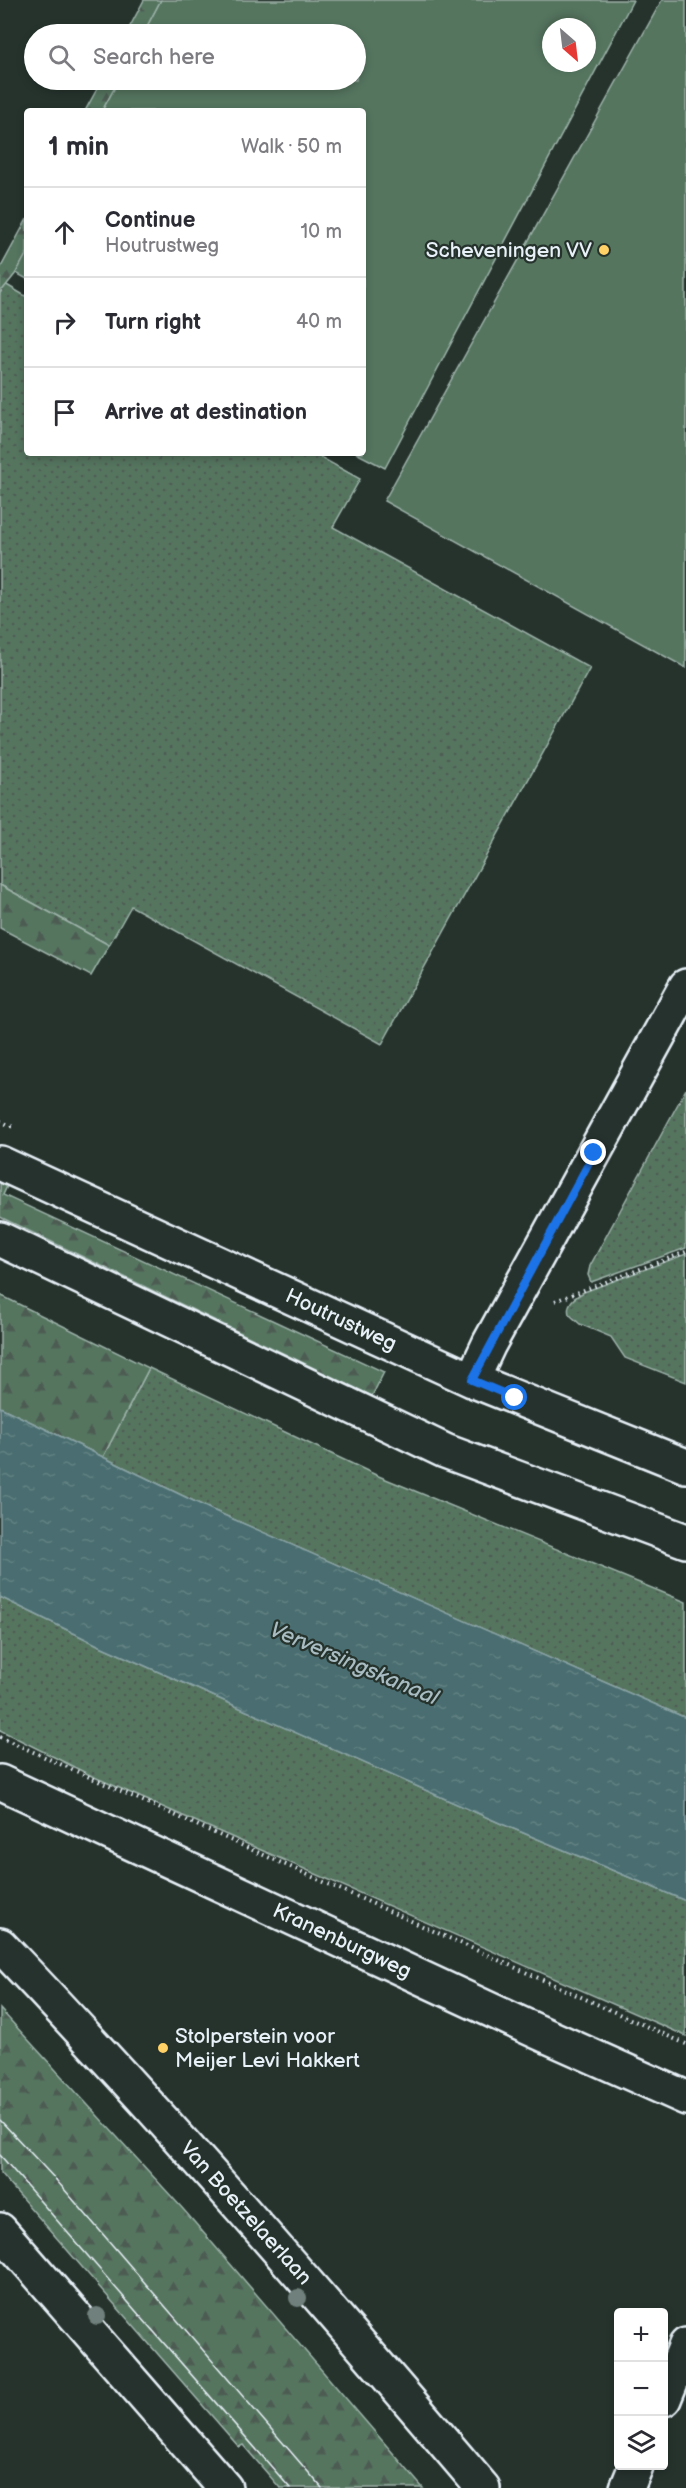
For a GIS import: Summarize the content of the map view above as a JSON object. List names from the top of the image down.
{
  "streets": {
    "street": ["Houtrustweg", "Kranenburgweg", "Van Boetzelaerlaan"]
  },
  "water": ["Verversingskanaal"],
  "places": ["Scheveningen VV", "Stolperstein voor Meijer Levi Hakkert"],
  "north": "bottom right",
  "page": {
    "search": "Search here",
    "heading": ["1 min", "Walk · 50 m"],
    "list": [
      ["Continue", "Houtrustweg", "10 m"],
      ["Turn right", "40 m"],
      "Arrive at destination"
    ],
    "map_buttons": ["+", "−"]
  }
}
